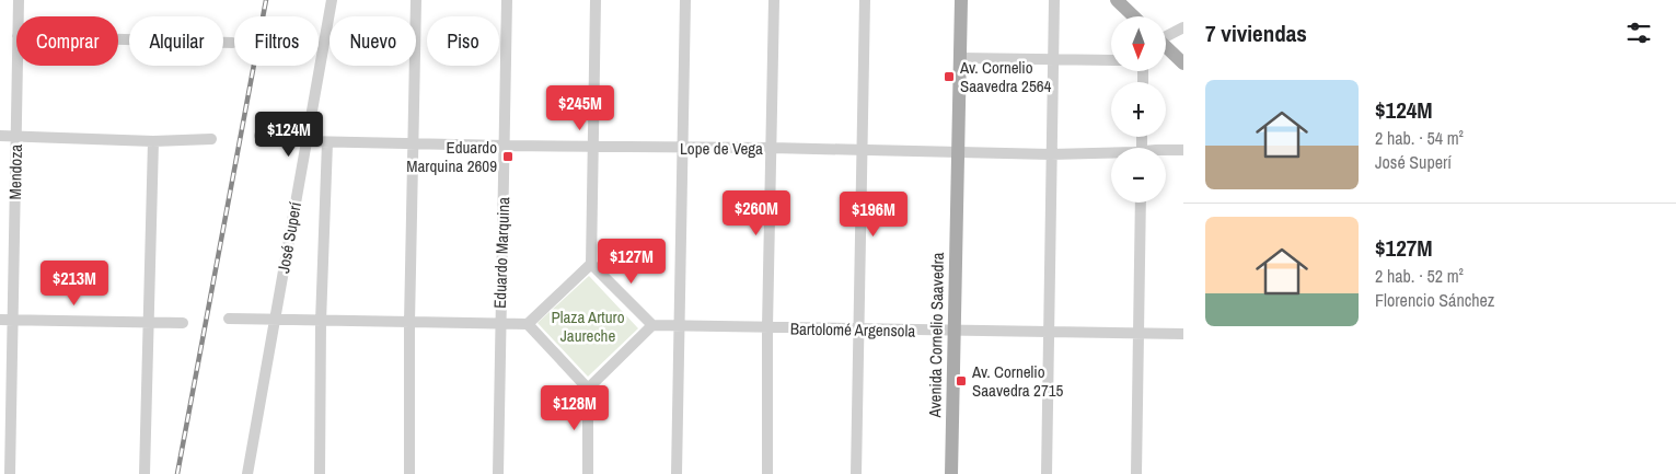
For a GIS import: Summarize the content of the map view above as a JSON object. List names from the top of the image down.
{
  "streets": {
    "main road": ["Avenida Cornelio Saavedra"],
    "street": [
      "Lope de Vega",
      "Mendoza",
      "José Superí",
      "Eduardo Marquina",
      "Bartolomé Argensola"
    ]
  },
  "crossings": [
    ["Lope de Vega", "José Superí"],
    ["Lope de Vega", "Eduardo Marquina"],
    ["Lope de Vega", "Avenida Cornelio Saavedra"],
    ["Bartolomé Argensola", "Avenida Cornelio Saavedra"]
  ],
  "parks": ["Plaza Arturo Jaureche"],
  "places": {
    "transit": ["Av. Cornelio Saavedra 2564", "Eduardo Marquina 2609", "Av. Cornelio Saavedra 2715"]
  },
  "north": "bottom",
  "page": {
    "heading": "7 viviendas",
    "map_buttons": ["+", "−"],
    "chip": [
      "Comprar",
      "Alquilar",
      "Filtros",
      "Nuevo",
      "Piso"
    ],
    "list": [
      {
        "name": "$124M",
        "note": "2 hab. · 54 m² · José Superí"
      },
      {
        "name": "$127M",
        "note": "2 hab. · 52 m² · Florencio Sánchez"
      }
    ],
    "price": [
      "$245M",
      "$124M",
      "$260M",
      "$196M",
      "$127M",
      "$213M",
      "$128M"
    ]
  }
}
